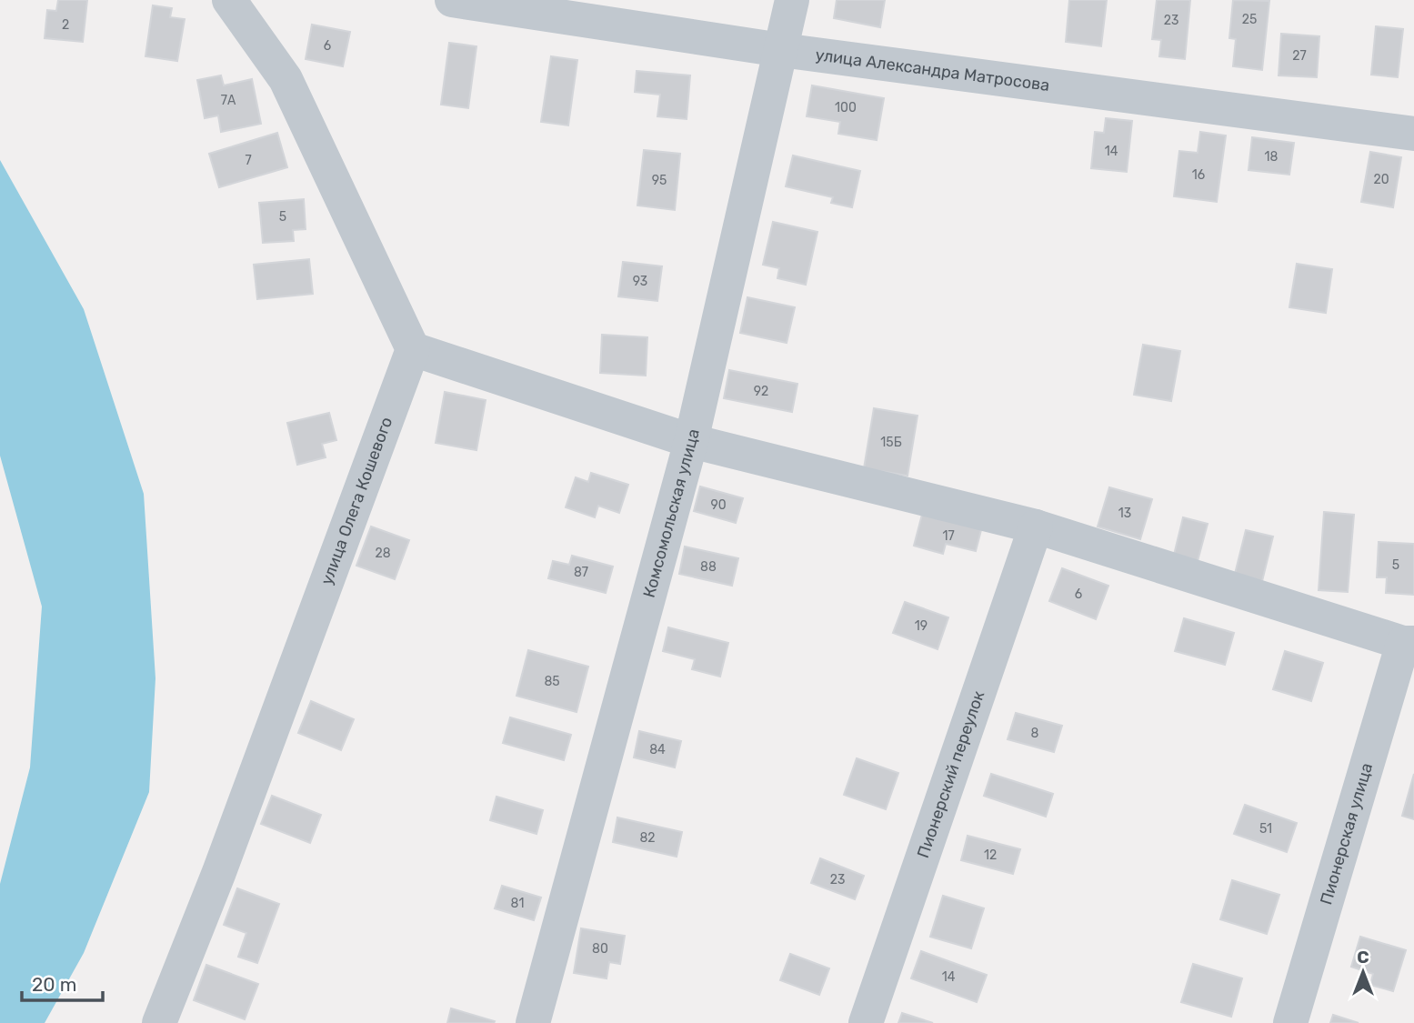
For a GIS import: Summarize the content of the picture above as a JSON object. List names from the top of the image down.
{
  "streets": {
    "street": [
      "улица Александра Матросова",
      "улица Олега Кошевого",
      "Комсомольская улица",
      "Пионерский переулок",
      "Пионерская улица"
    ]
  },
  "crossings": [
    ["улица Александра Матросова", "Комсомольская улица"]
  ],
  "house_numbers": [
    "25",
    "23",
    "2",
    "6",
    "27",
    "7А",
    "100",
    "14",
    "18",
    "7",
    "16",
    "20",
    "95",
    "5",
    "93",
    "92",
    "15Б",
    "90",
    "13",
    "17",
    "28",
    "5",
    "88",
    "87",
    "6",
    "19",
    "85",
    "8",
    "84",
    "51",
    "82",
    "12",
    "23",
    "81",
    "80",
    "14"
  ],
  "scale_bar": "20 m",
  "north": "top"
}
